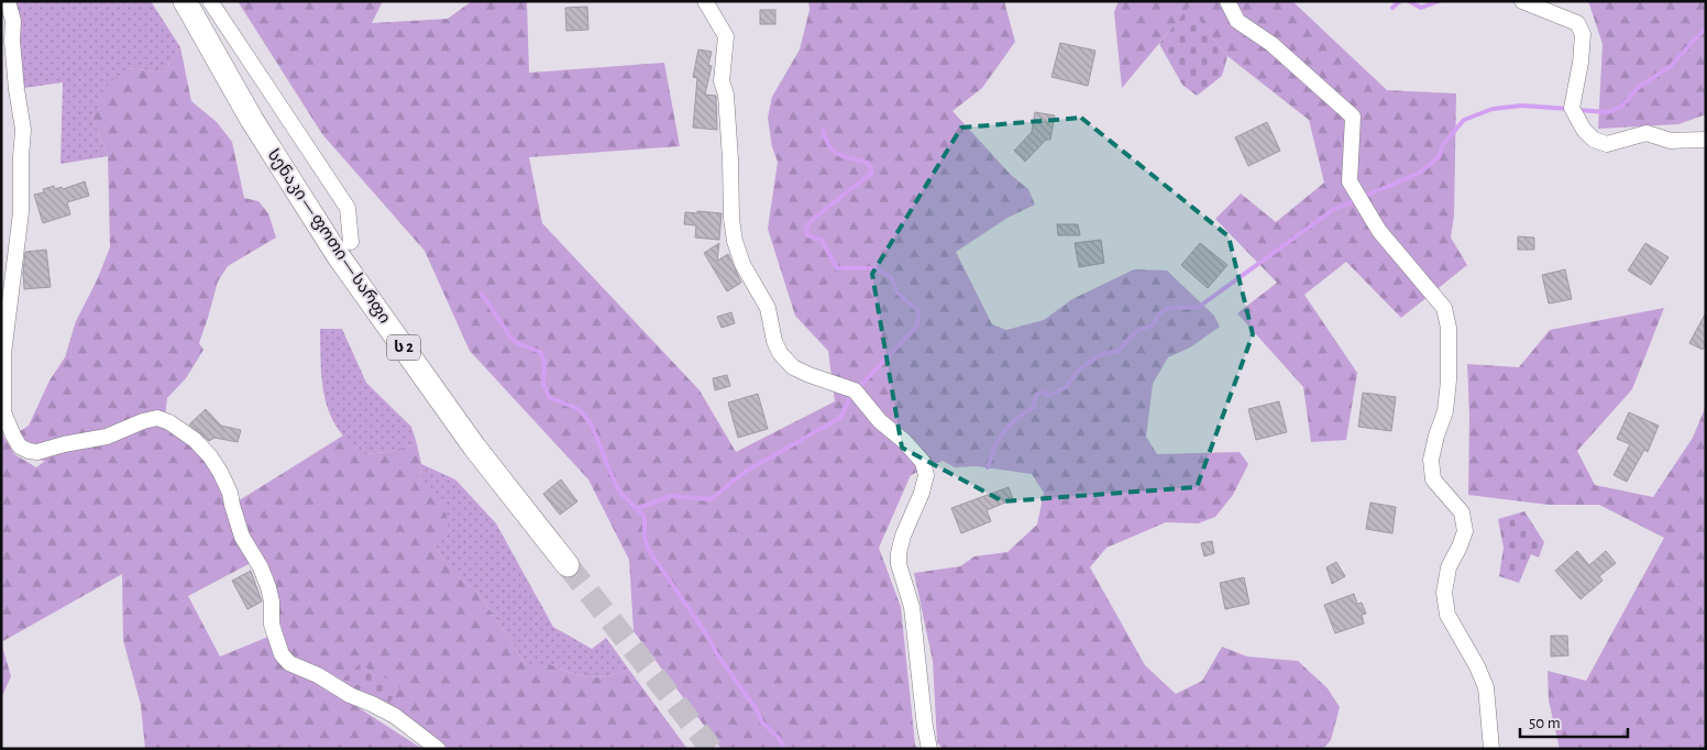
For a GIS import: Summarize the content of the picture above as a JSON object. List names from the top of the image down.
{
  "streets": {
    "highway": ["სენაკი — ფოთი — სარფი", "ს 2"]
  },
  "scale_bar": "50 m"
}
